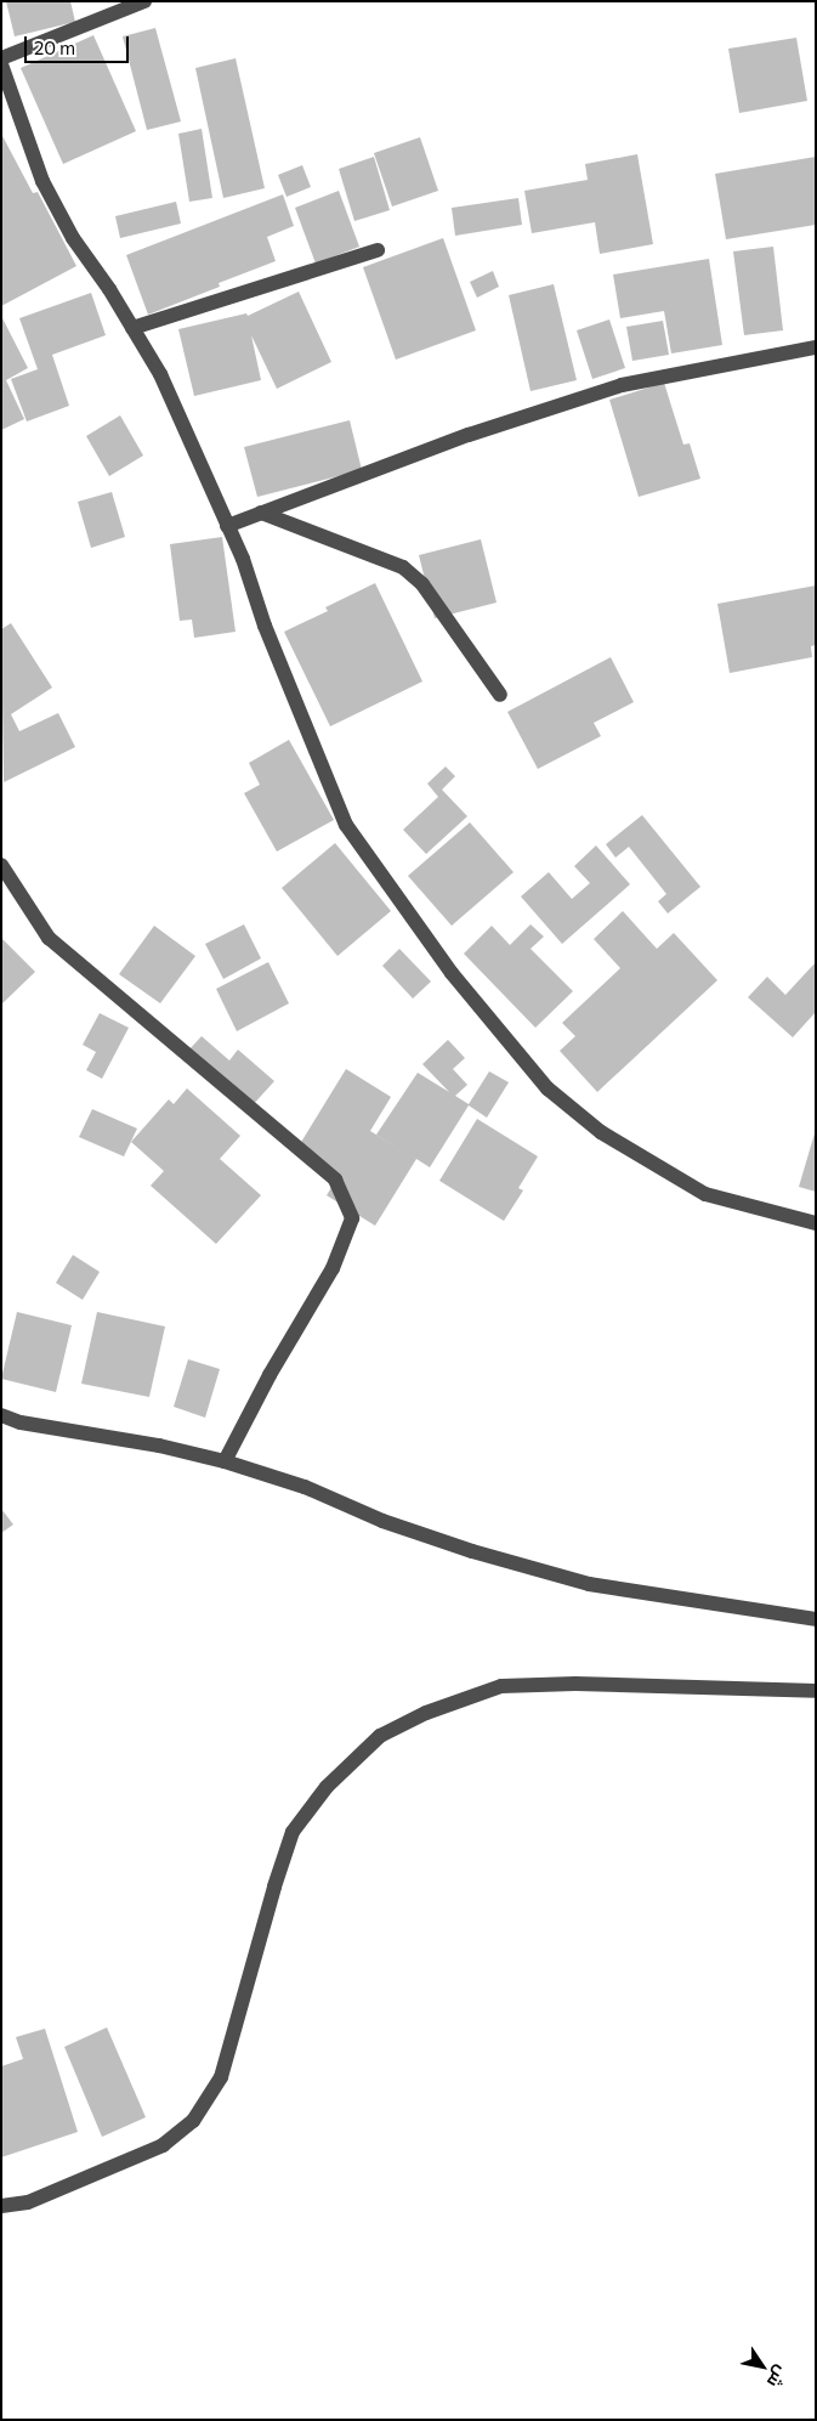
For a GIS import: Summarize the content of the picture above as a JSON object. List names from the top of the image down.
{
  "scale_bar": "20 m",
  "north": "bottom right"
}
